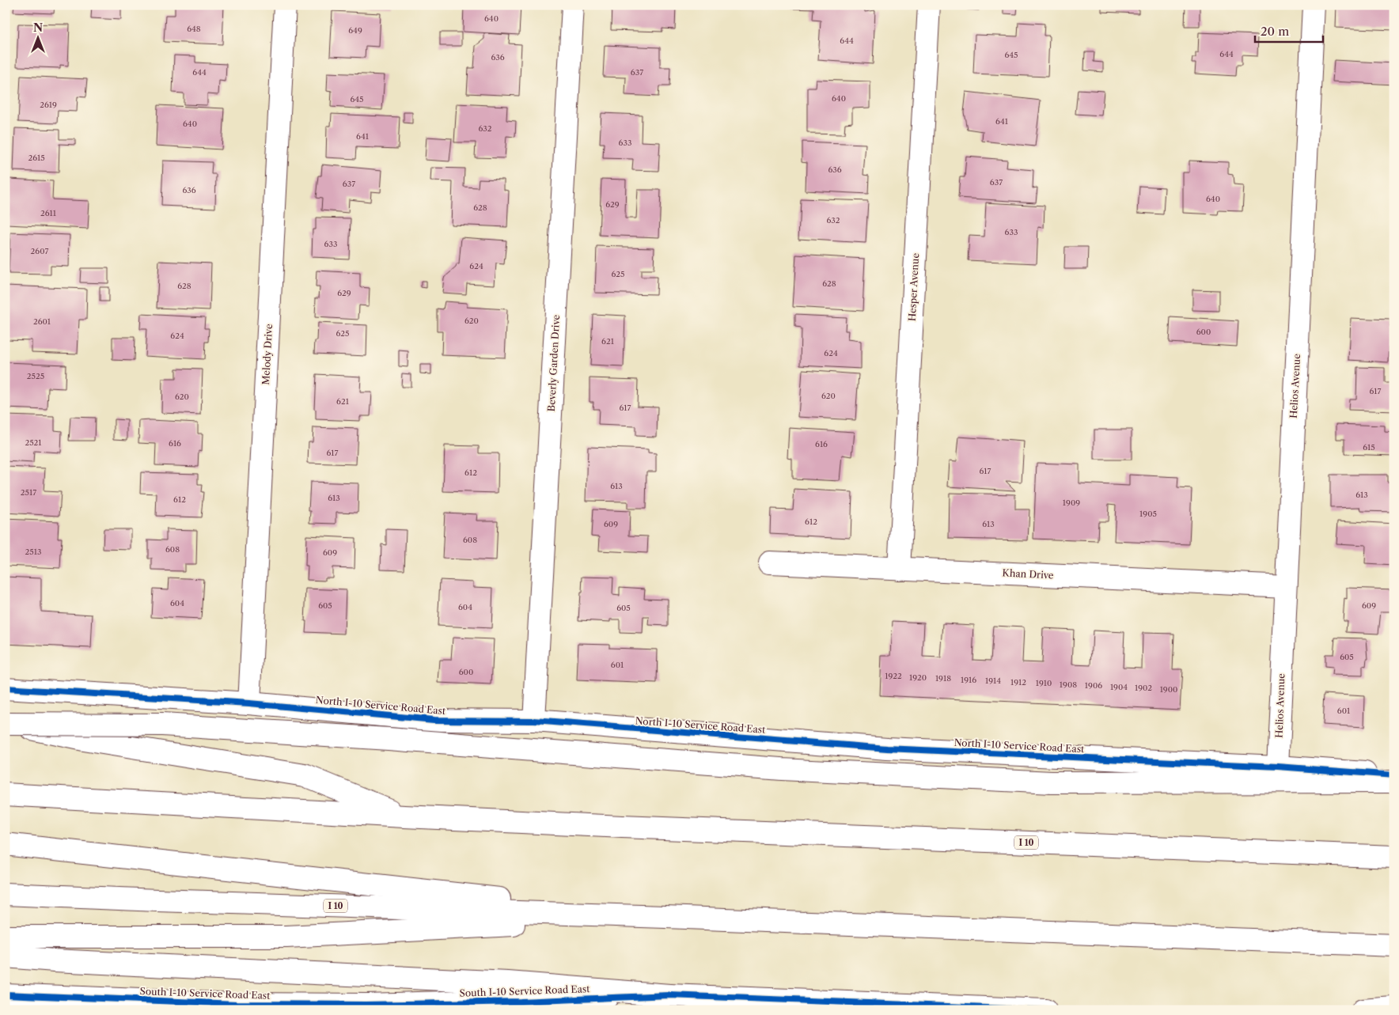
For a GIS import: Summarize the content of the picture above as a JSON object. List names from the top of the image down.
{
  "streets": {
    "main road": [
      "Hesper Avenue",
      "Melody Drive",
      "Beverly Garden Drive",
      "Helios Avenue",
      "Khan Drive",
      "North I-10 Service Road East",
      "I 10",
      "South I-10 Service Road East"
    ]
  },
  "crossings": [
    ["Hesper Avenue", "Khan Drive"],
    ["Melody Drive", "North I-10 Service Road East"],
    ["Beverly Garden Drive", "North I-10 Service Road East"],
    ["Helios Avenue", "Khan Drive"],
    ["Helios Avenue", "North I-10 Service Road East"]
  ],
  "house_numbers": [
    "640",
    "648",
    "649",
    "644",
    "644",
    "645",
    "636",
    "644",
    "637",
    "640",
    "645",
    "2619",
    "641",
    "640",
    "632",
    "641",
    "633",
    "2615",
    "636",
    "637",
    "637",
    "636",
    "640",
    "629",
    "628",
    "2611",
    "632",
    "633",
    "633",
    "2607",
    "624",
    "625",
    "628",
    "628",
    "629",
    "620",
    "2601",
    "600",
    "625",
    "624",
    "621",
    "624",
    "2525",
    "617",
    "620",
    "620",
    "621",
    "617",
    "2521",
    "616",
    "616",
    "615",
    "617",
    "617",
    "612",
    "613",
    "2517",
    "613",
    "613",
    "612",
    "1909",
    "1905",
    "612",
    "609",
    "613",
    "608",
    "608",
    "2513",
    "609",
    "604",
    "605",
    "609",
    "604",
    "605",
    "605",
    "601",
    "600",
    "1922",
    "1920",
    "1918",
    "1916",
    "1914",
    "1912",
    "1910",
    "1908",
    "1906",
    "1904",
    "1902",
    "1900",
    "601"
  ],
  "scale_bar": "20 m",
  "north": "top"
}
